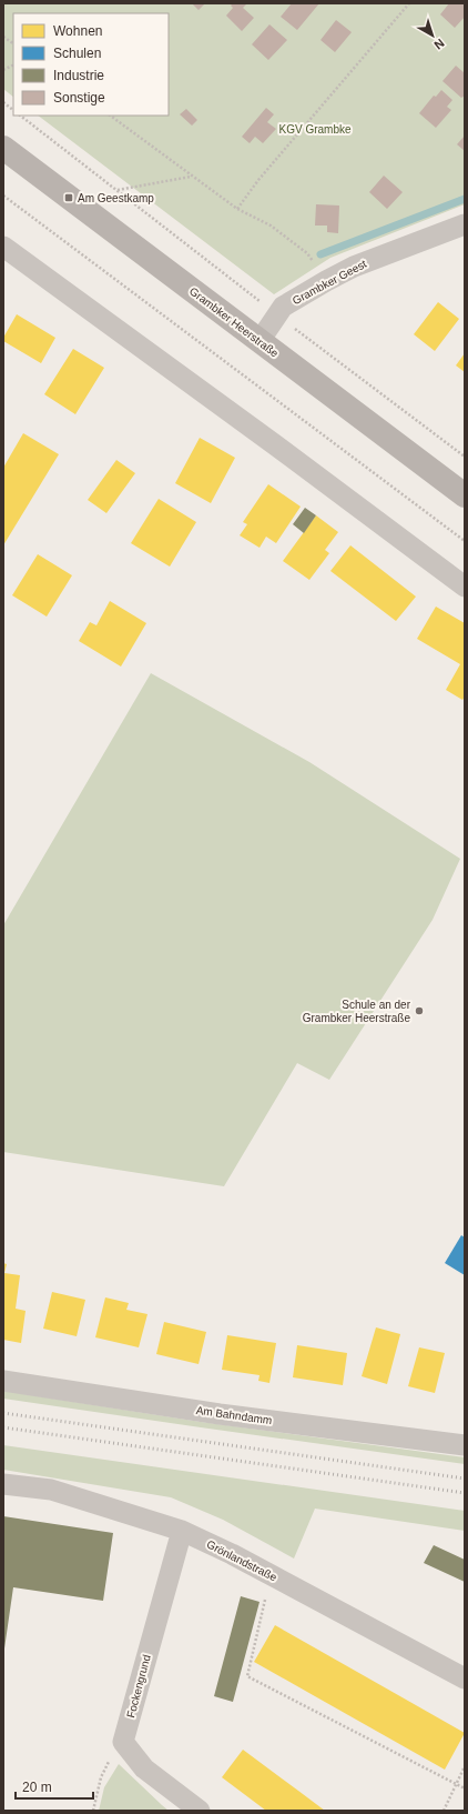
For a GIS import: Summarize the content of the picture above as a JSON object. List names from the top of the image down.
{
  "streets": {
    "main road": ["Grambker Heerstraße"],
    "street": [
      "Grambker Geest",
      "Am Bahndamm",
      "Grönlandstraße",
      "Fockengrund"
    ]
  },
  "crossings": [
    ["Grambker Geest", "Grambker Heerstraße"],
    ["Grönlandstraße", "Fockengrund"]
  ],
  "parks": ["KGV Grambke"],
  "places": {
    "transit": ["Am Geestkamp"],
    "other": ["Schule an der Grambker Heerstraße"]
  },
  "legend": [
    "Wohnen",
    "Schulen",
    "Industrie",
    "Sonstige"
  ],
  "scale_bar": "20 m",
  "north": "bottom right"
}
